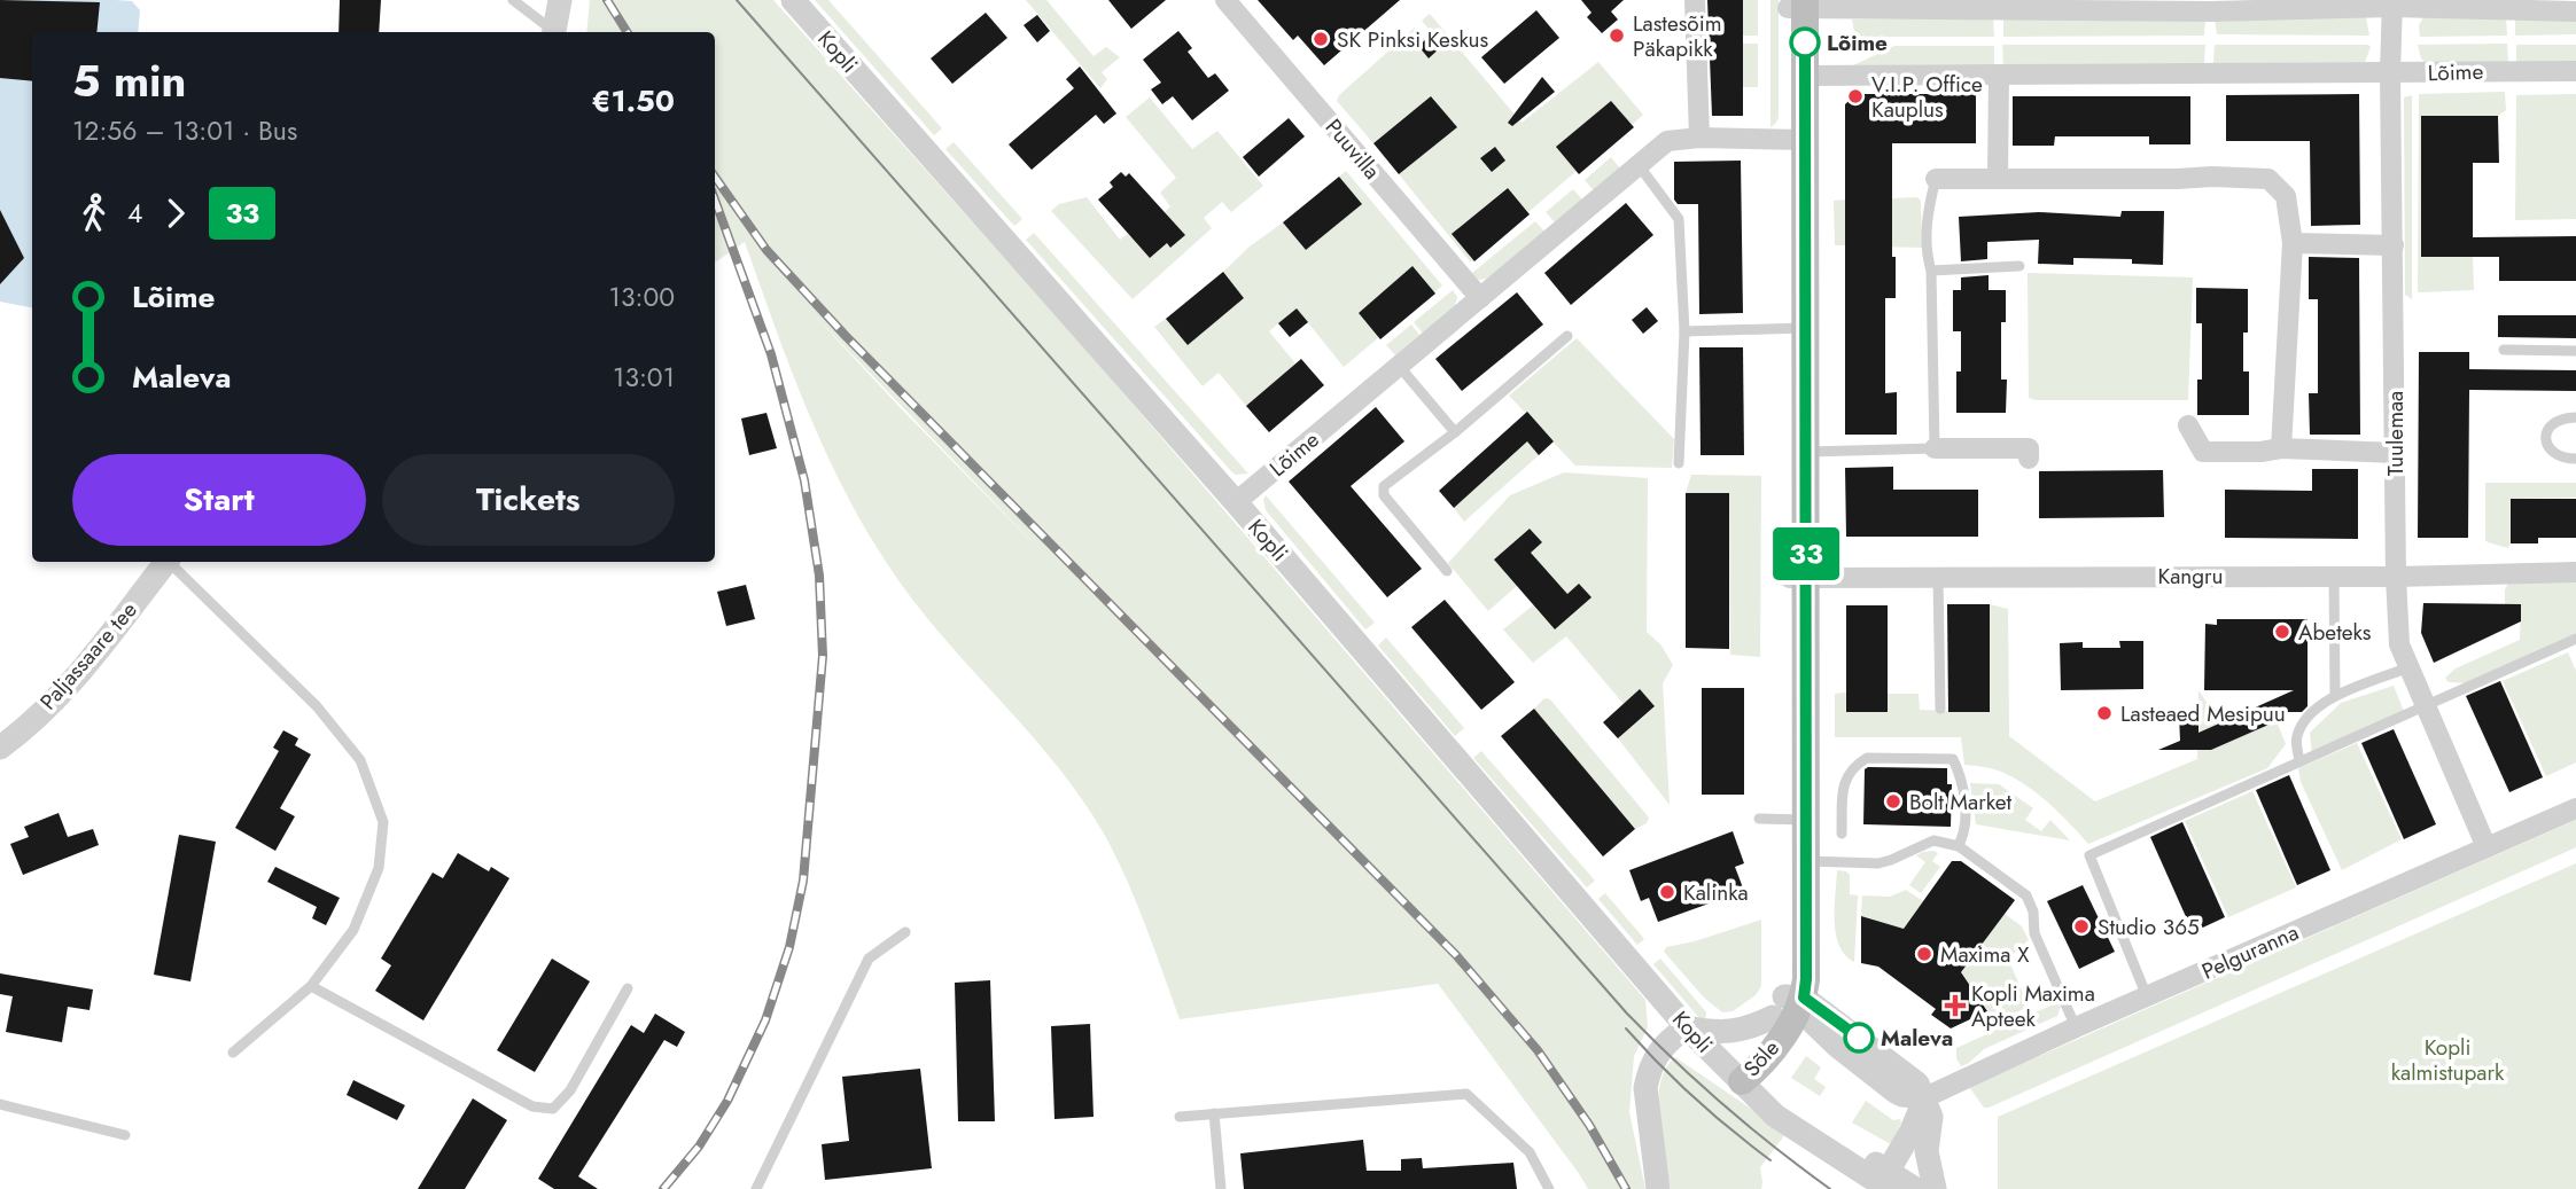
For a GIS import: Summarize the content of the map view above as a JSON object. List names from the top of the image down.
{
  "streets": {
    "main road": ["Sõle"],
    "street": [
      "Kopli",
      "Lõime",
      "Puuvilla",
      "Tuulemaa",
      "Kangru",
      "Paljassaare tee",
      "Pelguranna"
    ]
  },
  "crossings": [
    ["Kopli", "Lõime"],
    ["Kopli", "Sõle"],
    ["Lõime", "Puuvilla"],
    ["Lõime", "Tuulemaa"],
    ["Lõime", "Sõle"],
    ["Tuulemaa", "Kangru"],
    ["Tuulemaa", "Pelguranna"],
    ["Kangru", "Sõle"]
  ],
  "parks": ["Kopli kalmistupark"],
  "places": {
    "other": [
      "Lastesõim Päkapikk",
      "SK Pinksi Keskus",
      "Lõime",
      "V.I.P. Office Kauplus",
      "Abeteks",
      "Lasteaed Mesipuu",
      "Bolt Market",
      "Kalinka",
      "Studio 365",
      "Maxima X",
      "Maleva"
    ],
    "health": ["Kopli Maxima Apteek"]
  },
  "lines": ["bus line 33"],
  "page": {
    "on_map": "33",
    "heading": ["5 min", "12:56 – 13:01 · Bus", "€1.50"],
    "legs": ["4", "33"],
    "list": [
      {
        "name": "Lõime",
        "value": "13:00"
      },
      {
        "name": "Maleva",
        "value": "13:01"
      }
    ],
    "buttons": ["Start", "Tickets"]
  }
}
